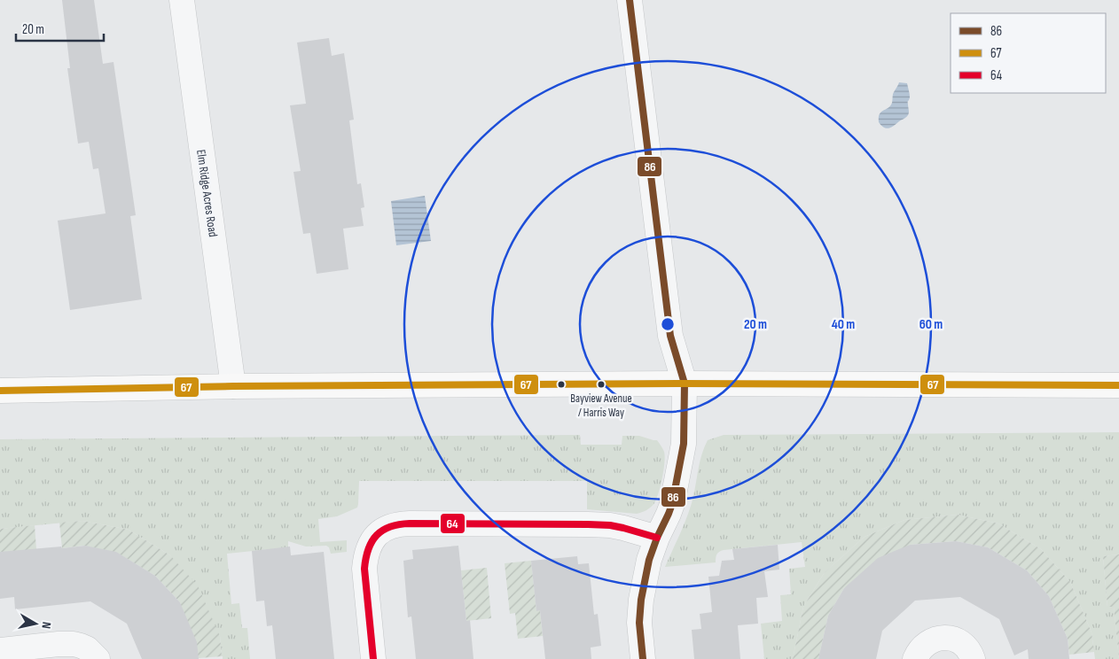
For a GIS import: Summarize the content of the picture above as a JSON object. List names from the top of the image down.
{
  "streets": {
    "street": ["Elm Ridge Acres Road"]
  },
  "places": ["Bayview Avenue / Harris Way"],
  "lines": ["transit line 86", "transit line 67", "transit line 64"],
  "legend": ["86", "67", "64"],
  "scale_bar": "20 m",
  "north": "right",
  "rings": ["20 m", "40 m", "60 m"]
}
